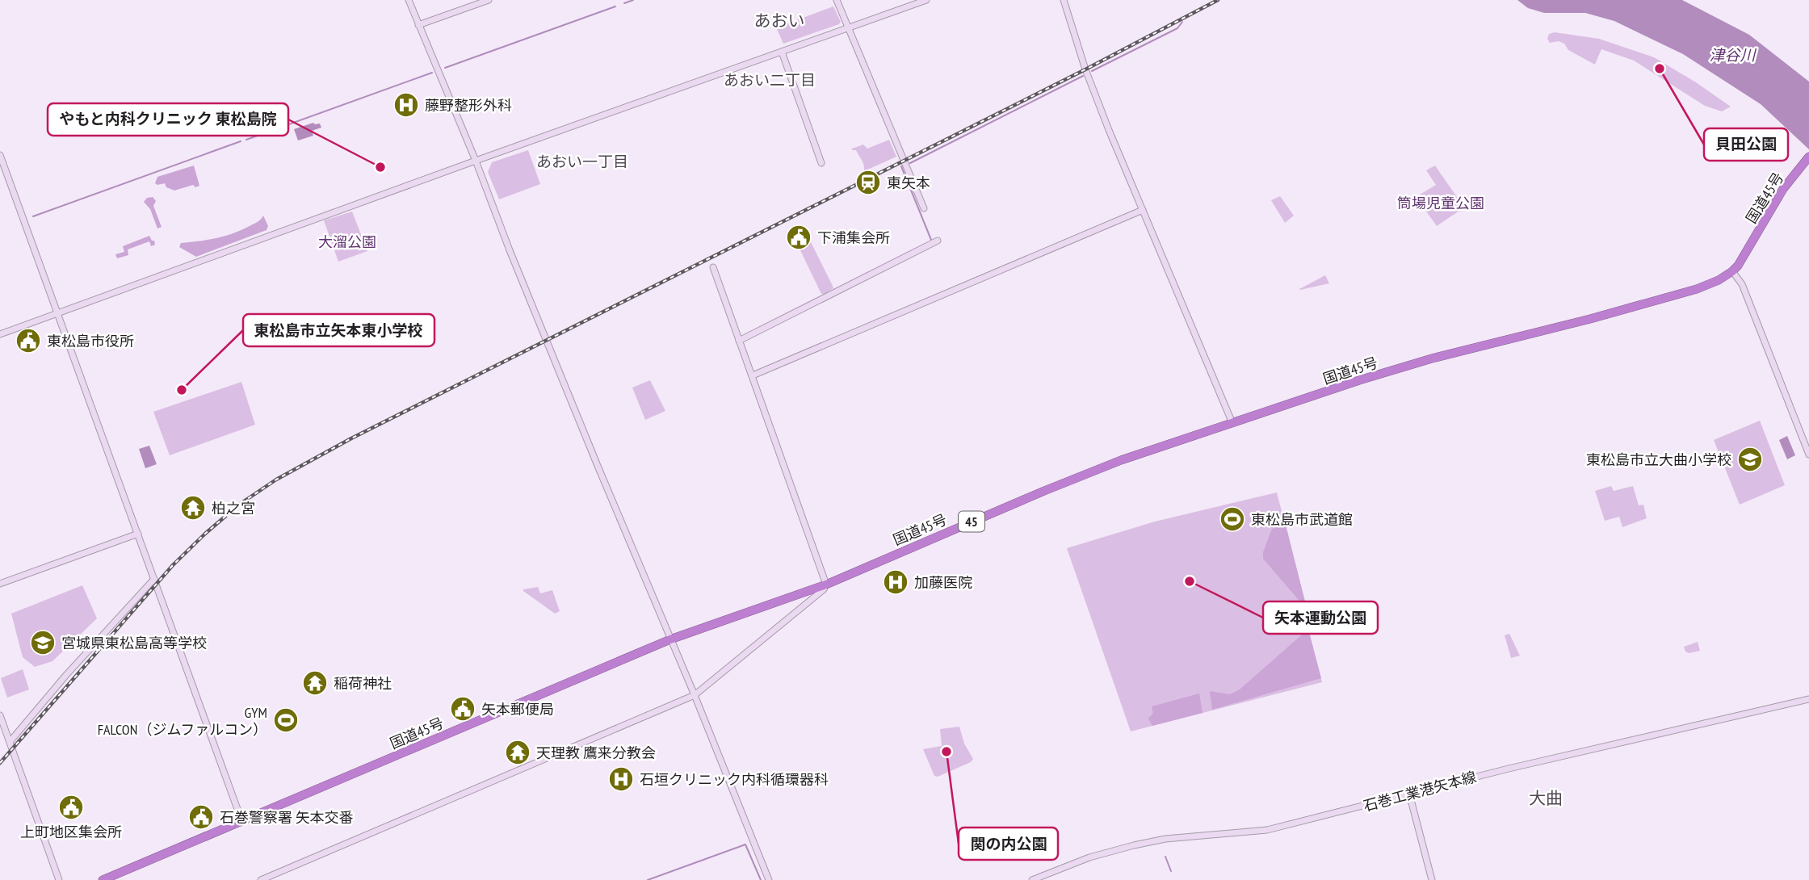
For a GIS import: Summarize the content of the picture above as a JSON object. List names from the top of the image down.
{
  "streets": {
    "highway": ["国道45号", "45"],
    "street": ["石巻工業港矢本線"]
  },
  "districts": [
    "あおい",
    "あおい二丁目",
    "あおい一丁目",
    "大曲"
  ],
  "water": ["津谷川"],
  "parks": ["筒場児童公園", "大溜公園"],
  "places": {
    "other": [
      "貝田公園",
      "やもと内科クリニック 東松島院",
      "東松島市立矢本東小学校",
      "矢本運動公園",
      "関の内公園"
    ],
    "hospital": ["藤野整形外科", "加藤医院", "石垣クリニック内科循環器科"],
    "station": ["東矢本"],
    "public building": [
      "下浦集会所",
      "東松島市役所",
      "矢本郵便局",
      "上町地区集会所",
      "石巻警察署 矢本交番"
    ],
    "school or university": ["東松島市立大曲小学校", "宮城県東松島高等学校"],
    "temple": ["柏之宮", "稲荷神社", "天理教 鷹来分教会"],
    "sports": ["東松島市武道館", "GYM FALCON（ジムファルコン）"]
  }
}
